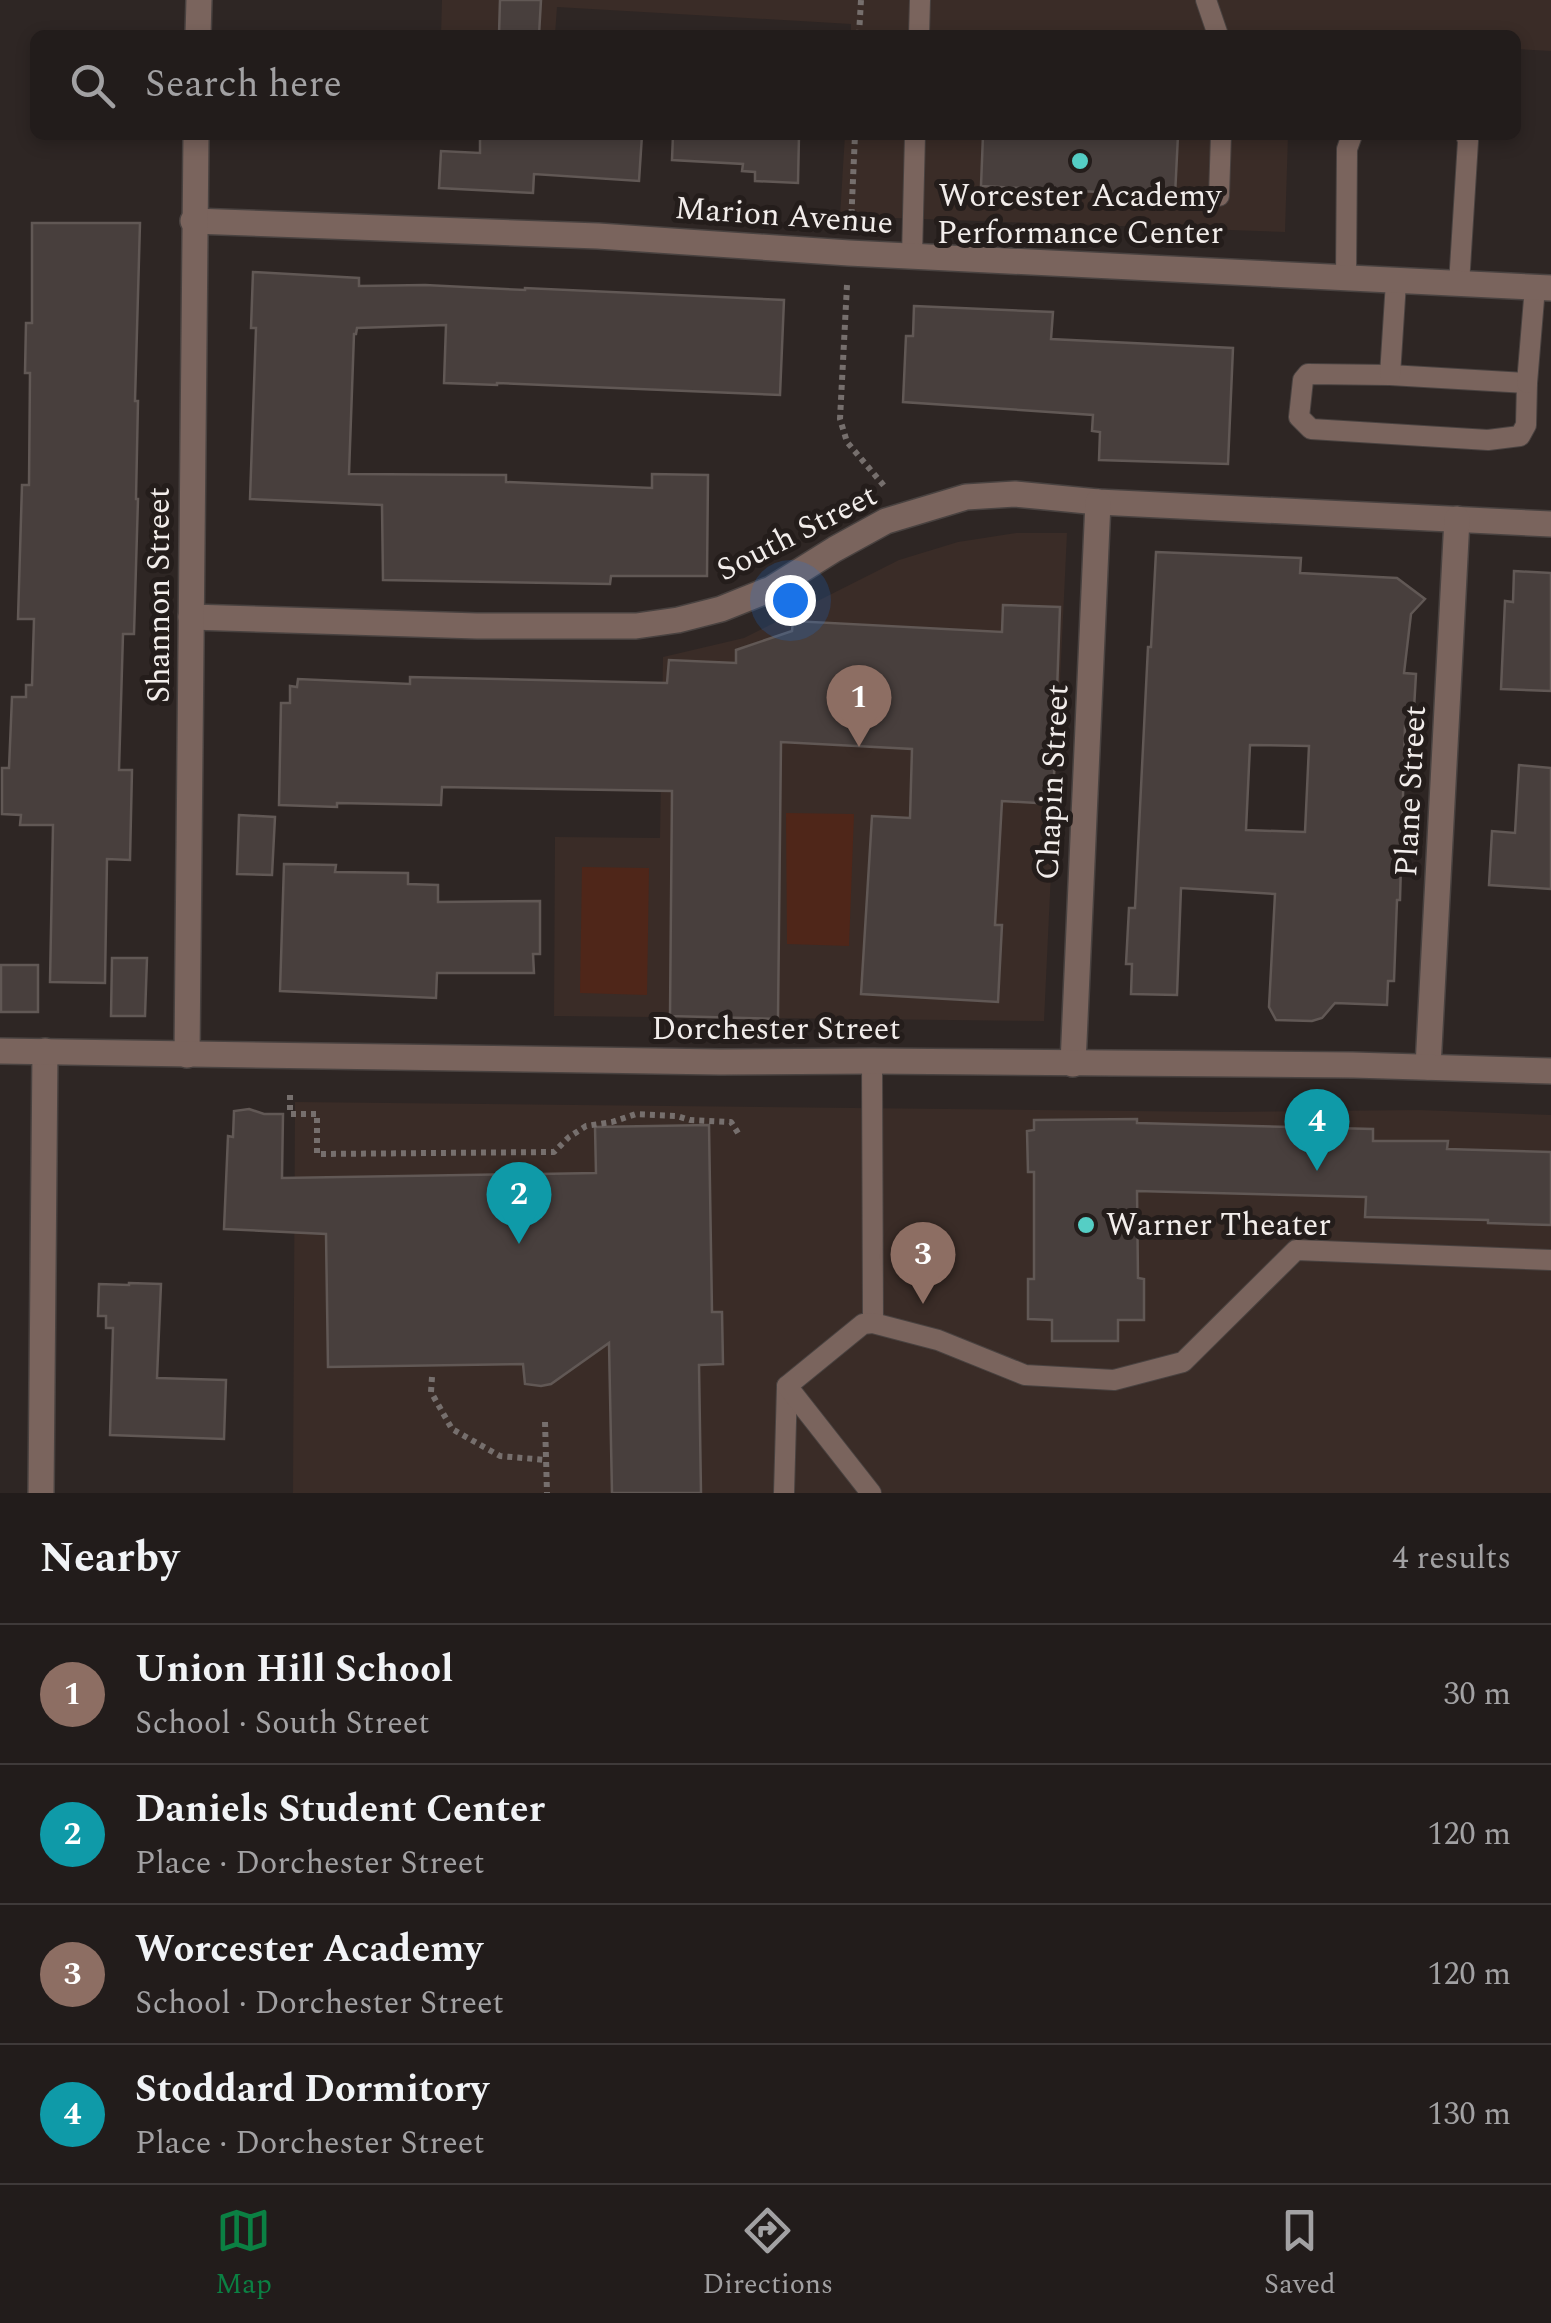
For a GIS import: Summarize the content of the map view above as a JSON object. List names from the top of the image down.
{
  "streets": {
    "street": [
      "Marion Avenue",
      "South Street",
      "Shannon Street",
      "Chapin Street",
      "Plane Street",
      "Dorchester Street"
    ]
  },
  "crossings": [
    ["Marion Avenue", "Shannon Street"],
    ["South Street", "Shannon Street"],
    ["South Street", "Chapin Street"],
    ["South Street", "Plane Street"],
    ["Shannon Street", "Dorchester Street"],
    ["Chapin Street", "Dorchester Street"],
    ["Plane Street", "Dorchester Street"]
  ],
  "places": ["Worcester Academy Performance Center", "Warner Theater"],
  "page": {
    "search": "Search here",
    "pins": [
      "1",
      "4",
      "2",
      "3"
    ],
    "heading": ["Nearby", "4 results"],
    "list": [
      {
        "mark": "1",
        "name": "Union Hill School",
        "note": "School · South Street",
        "value": "30 m"
      },
      {
        "mark": "2",
        "name": "Daniels Student Center",
        "note": "Place · Dorchester Street",
        "value": "120 m"
      },
      {
        "mark": "3",
        "name": "Worcester Academy",
        "note": "School · Dorchester Street",
        "value": "120 m"
      },
      {
        "mark": "4",
        "name": "Stoddard Dormitory",
        "note": "Place · Dorchester Street",
        "value": "130 m"
      }
    ],
    "nav": ["Map", "Directions", "Saved"]
  }
}
